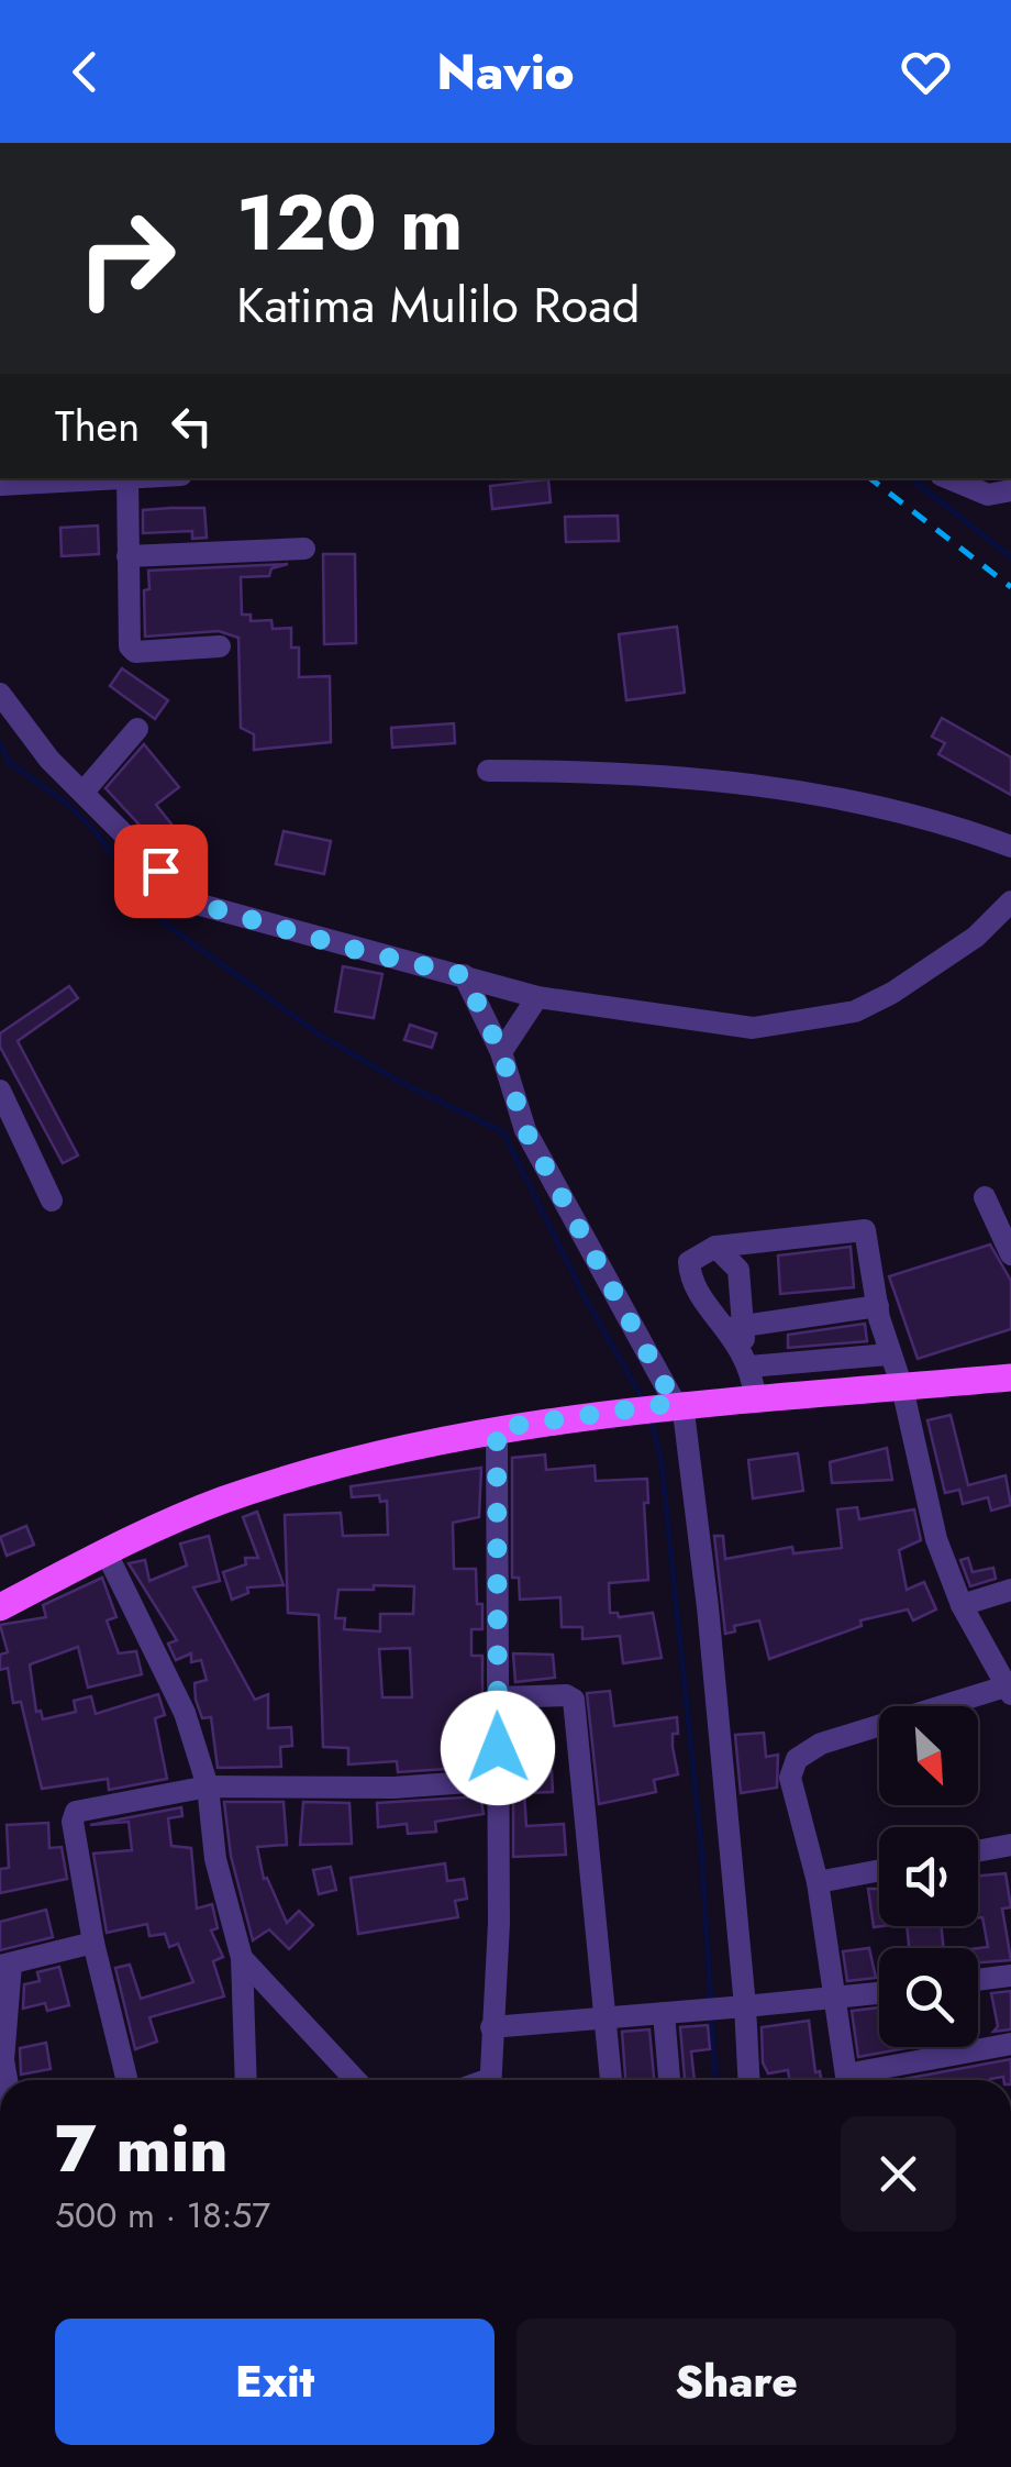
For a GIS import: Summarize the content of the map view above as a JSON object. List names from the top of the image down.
{
  "north": "bottom right",
  "page": {
    "header": "Navio",
    "turn": ["120 m", "Katima Mulilo Road"],
    "then": "Then",
    "heading": ["7 min", "500 m · 18:57"],
    "buttons": ["Exit", "Share"]
  }
}
